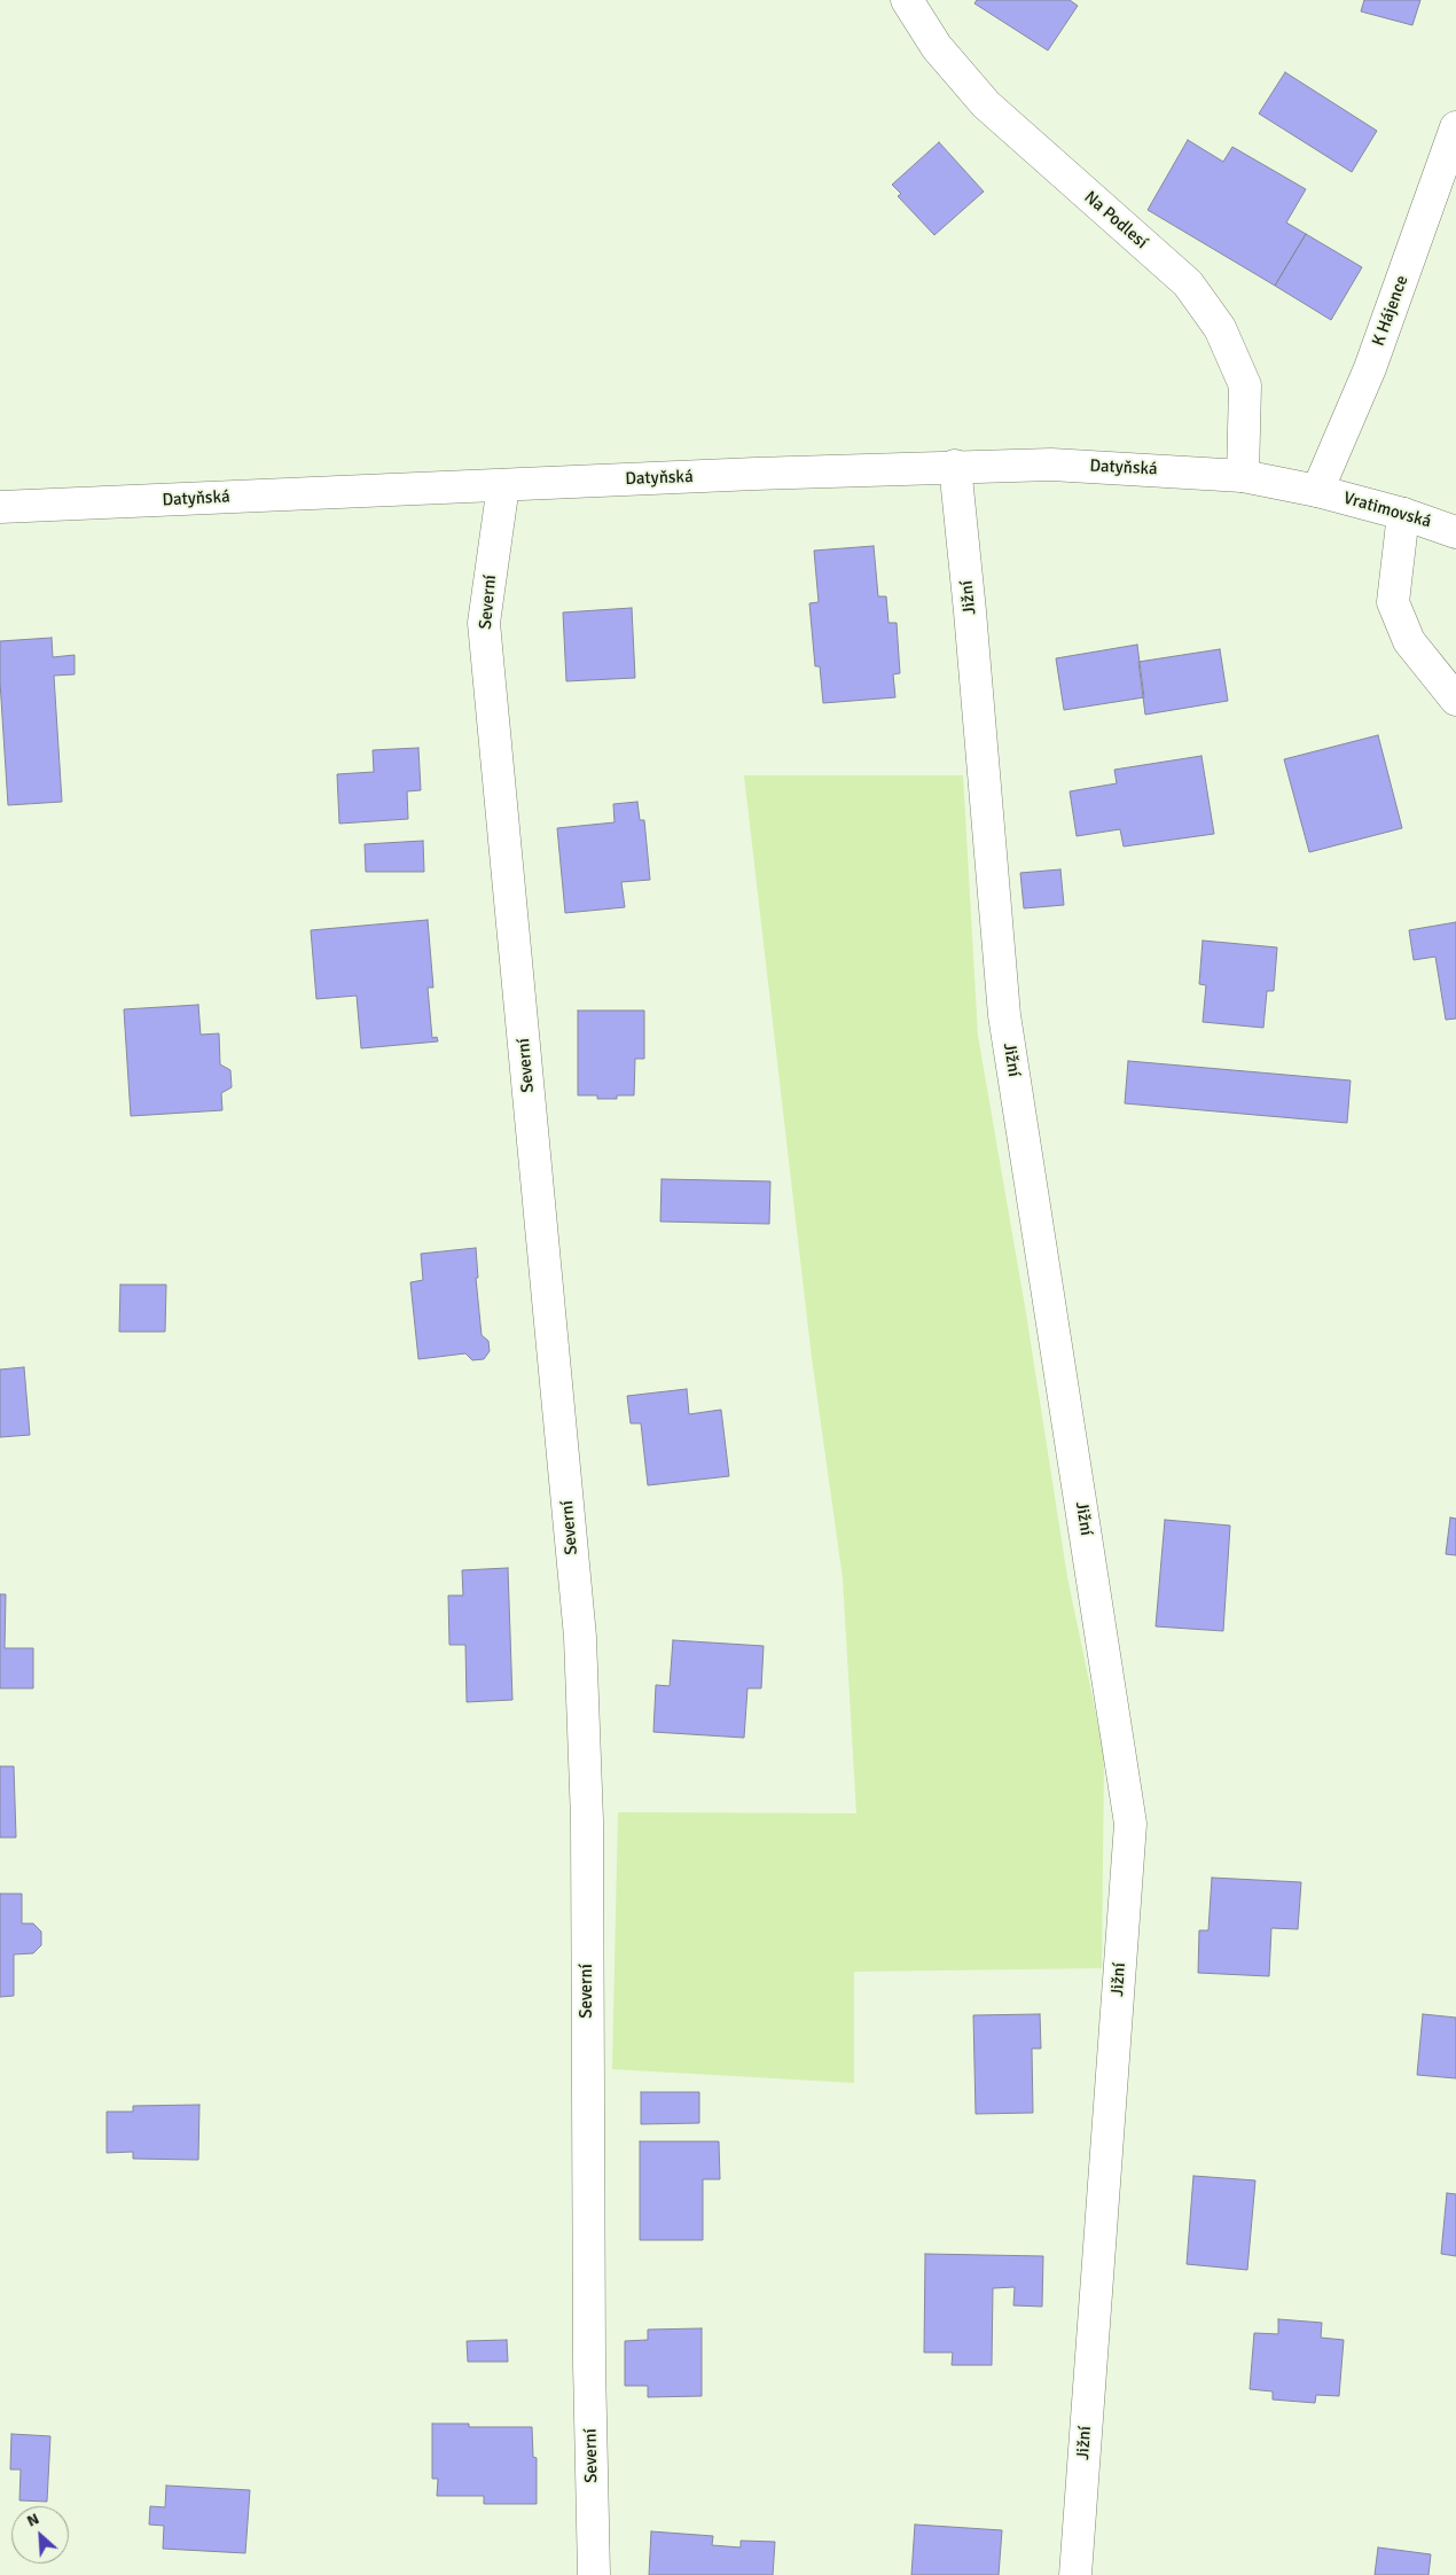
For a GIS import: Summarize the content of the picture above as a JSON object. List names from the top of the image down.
{
  "streets": {
    "street": [
      "Na Podlesí",
      "K Hájence",
      "Datyňská",
      "Vratimovská",
      "Jižní",
      "Severní"
    ]
  },
  "crossings": [
    ["Na Podlesí", "Datyňská"],
    ["K Hájence", "Datyňská"],
    ["K Hájence", "Vratimovská"],
    ["Datyňská", "Vratimovská"],
    ["Datyňská", "Jižní"],
    ["Datyňská", "Severní"]
  ],
  "north": "top left"
}
